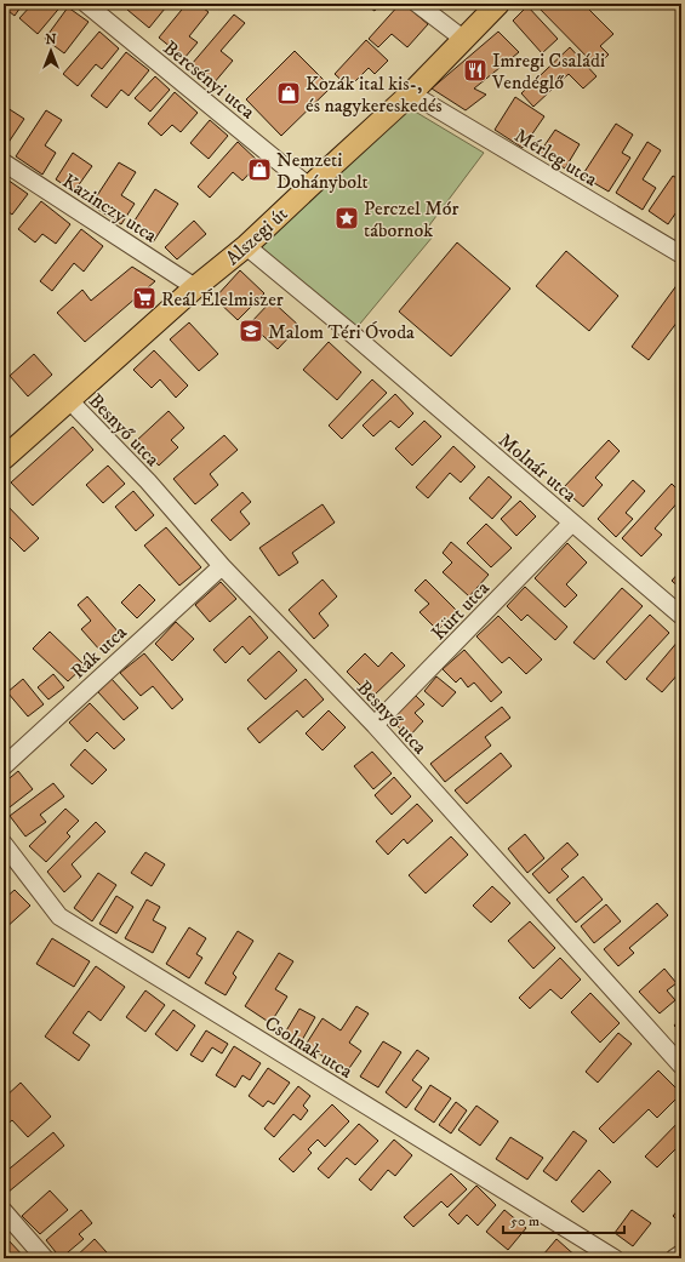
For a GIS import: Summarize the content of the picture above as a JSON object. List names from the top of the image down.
{
  "streets": {
    "main road": ["Alszegi út"],
    "street": [
      "Bercsényi utca",
      "Mérleg utca",
      "Kazinczy utca",
      "Besnyő utca",
      "Molnár utca",
      "Kürt utca",
      "Rák utca",
      "Csolnak utca"
    ]
  },
  "crossings": [
    ["Bercsényi utca", "Alszegi út"],
    ["Mérleg utca", "Alszegi út"],
    ["Kazinczy utca", "Alszegi út"],
    ["Alszegi út", "Besnyő utca"],
    ["Alszegi út", "Molnár utca"],
    ["Besnyő utca", "Kürt utca"],
    ["Besnyő utca", "Rák utca"],
    ["Molnár utca", "Kürt utca"]
  ],
  "places": {
    "restaurant": ["Imregi Családi Vendéglő"],
    "shop": ["Kozák ital kis-, és nagykereskedés", "Nemzeti Dohánybolt"],
    "place": ["Perczel Mór tábornok"],
    "supermarket": ["Reál Élelmiszer"],
    "school or university": ["Malom Téri Óvoda"]
  },
  "scale_bar": "50 m",
  "north": "top"
}
